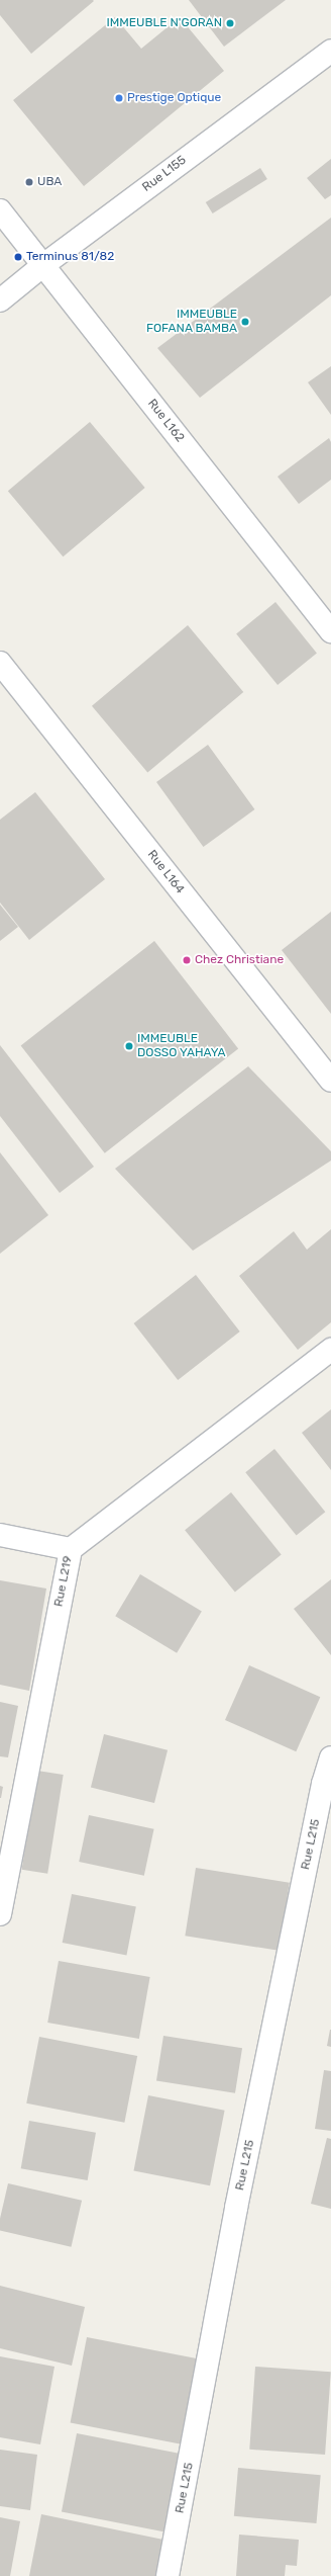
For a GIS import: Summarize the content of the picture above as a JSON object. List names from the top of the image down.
{
  "streets": {
    "street": [
      "Rue L155",
      "Rue L162",
      "Rue L164",
      "Rue L219",
      "Rue L215"
    ]
  },
  "crossings": [
    ["Rue L155", "Rue L162"]
  ],
  "places": [
    "IMMEUBLE N'GORAN",
    "Prestige Optique",
    "UBA",
    "Terminus 81/82",
    "IMMEUBLE FOFANA BAMBA",
    "Chez Christiane",
    "IMMEUBLE DOSSO YAHAYA"
  ]
}
